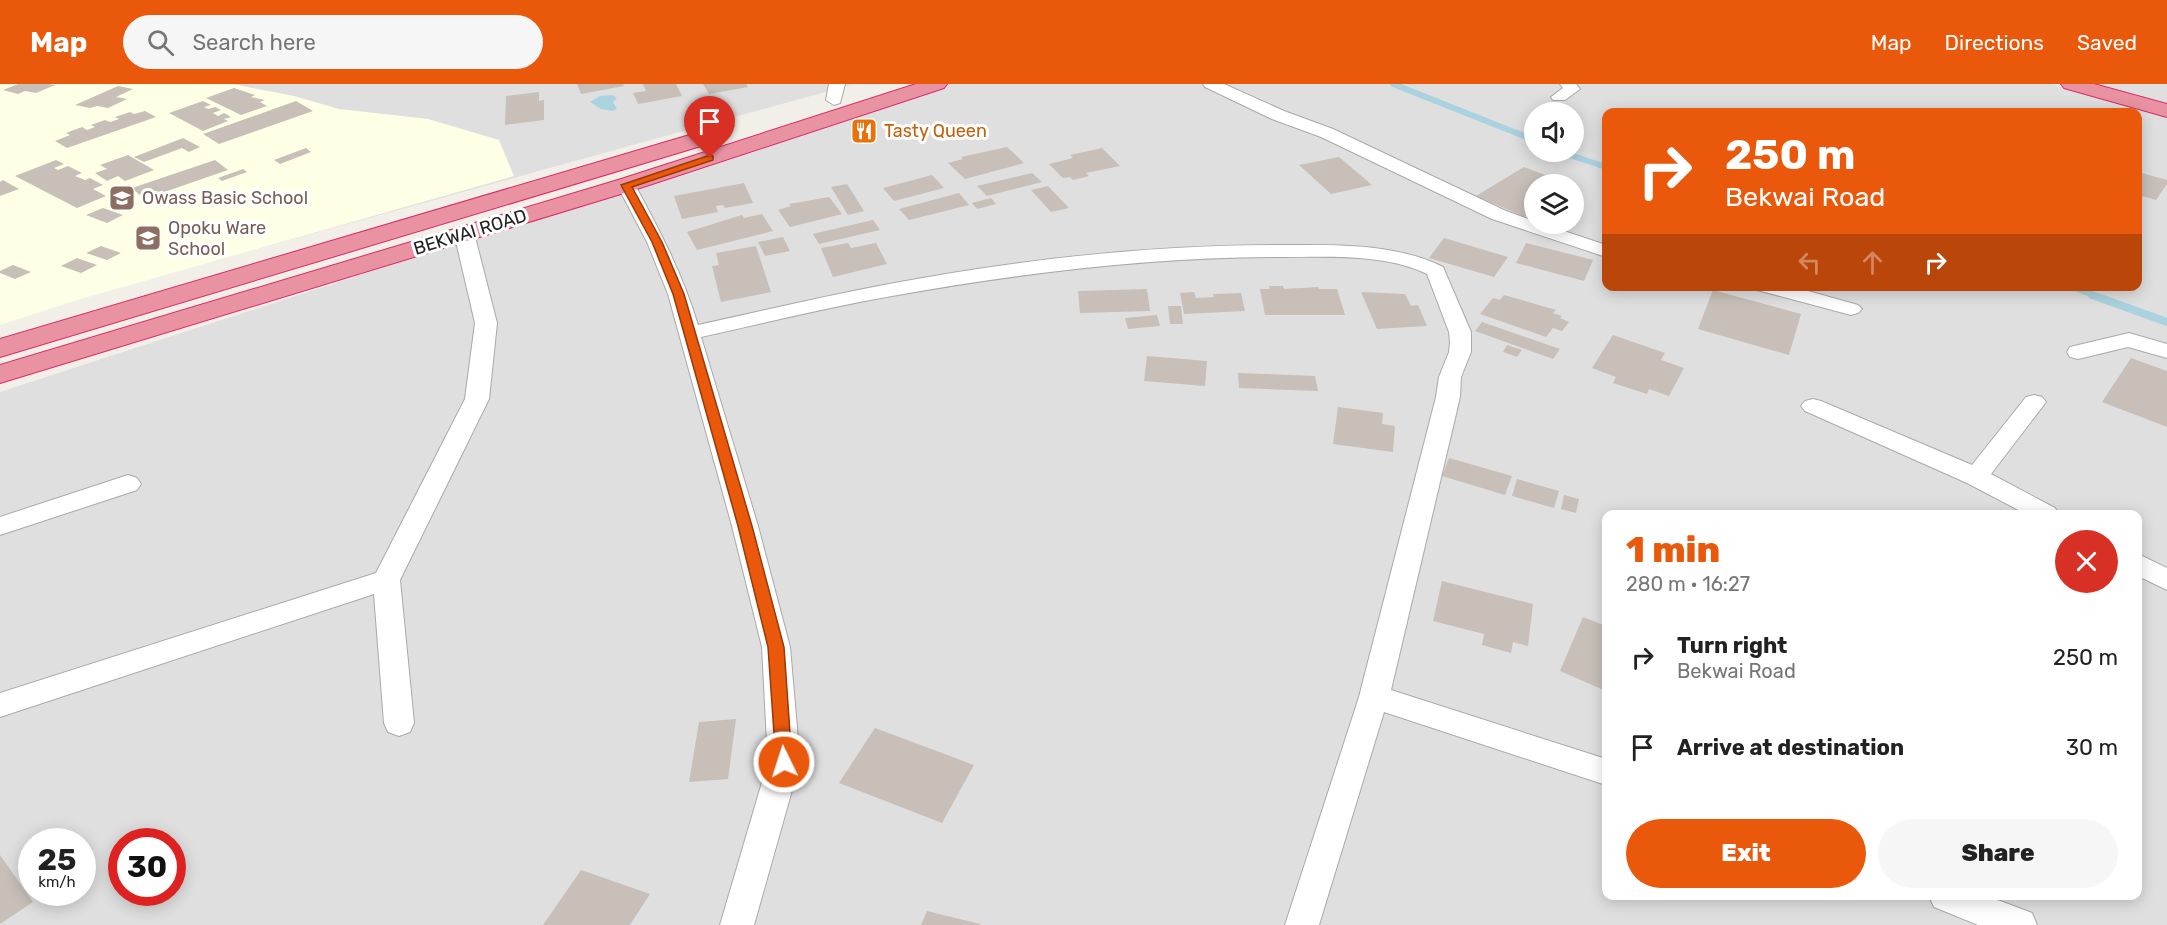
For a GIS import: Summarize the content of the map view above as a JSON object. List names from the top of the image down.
{
  "streets": {
    "highway": ["BEKWAI ROAD"]
  },
  "places": {
    "restaurant": ["Tasty Queen"],
    "school or university": ["Owass Basic School", "Opoku Ware School"]
  },
  "page": {
    "header": "Map",
    "search": "Search here",
    "nav": ["Map", "Directions", "Saved"],
    "turn": ["250 m", "Bekwai Road"],
    "heading": ["1 min", "280 m · 16:27"],
    "list": [
      {
        "name": "Turn right",
        "note": "Bekwai Road",
        "value": "250 m"
      },
      {
        "name": "Arrive at destination",
        "value": "30 m"
      }
    ],
    "buttons": ["Exit", "Share"],
    "speed": "25 km/h",
    "limit": "30"
  }
}
